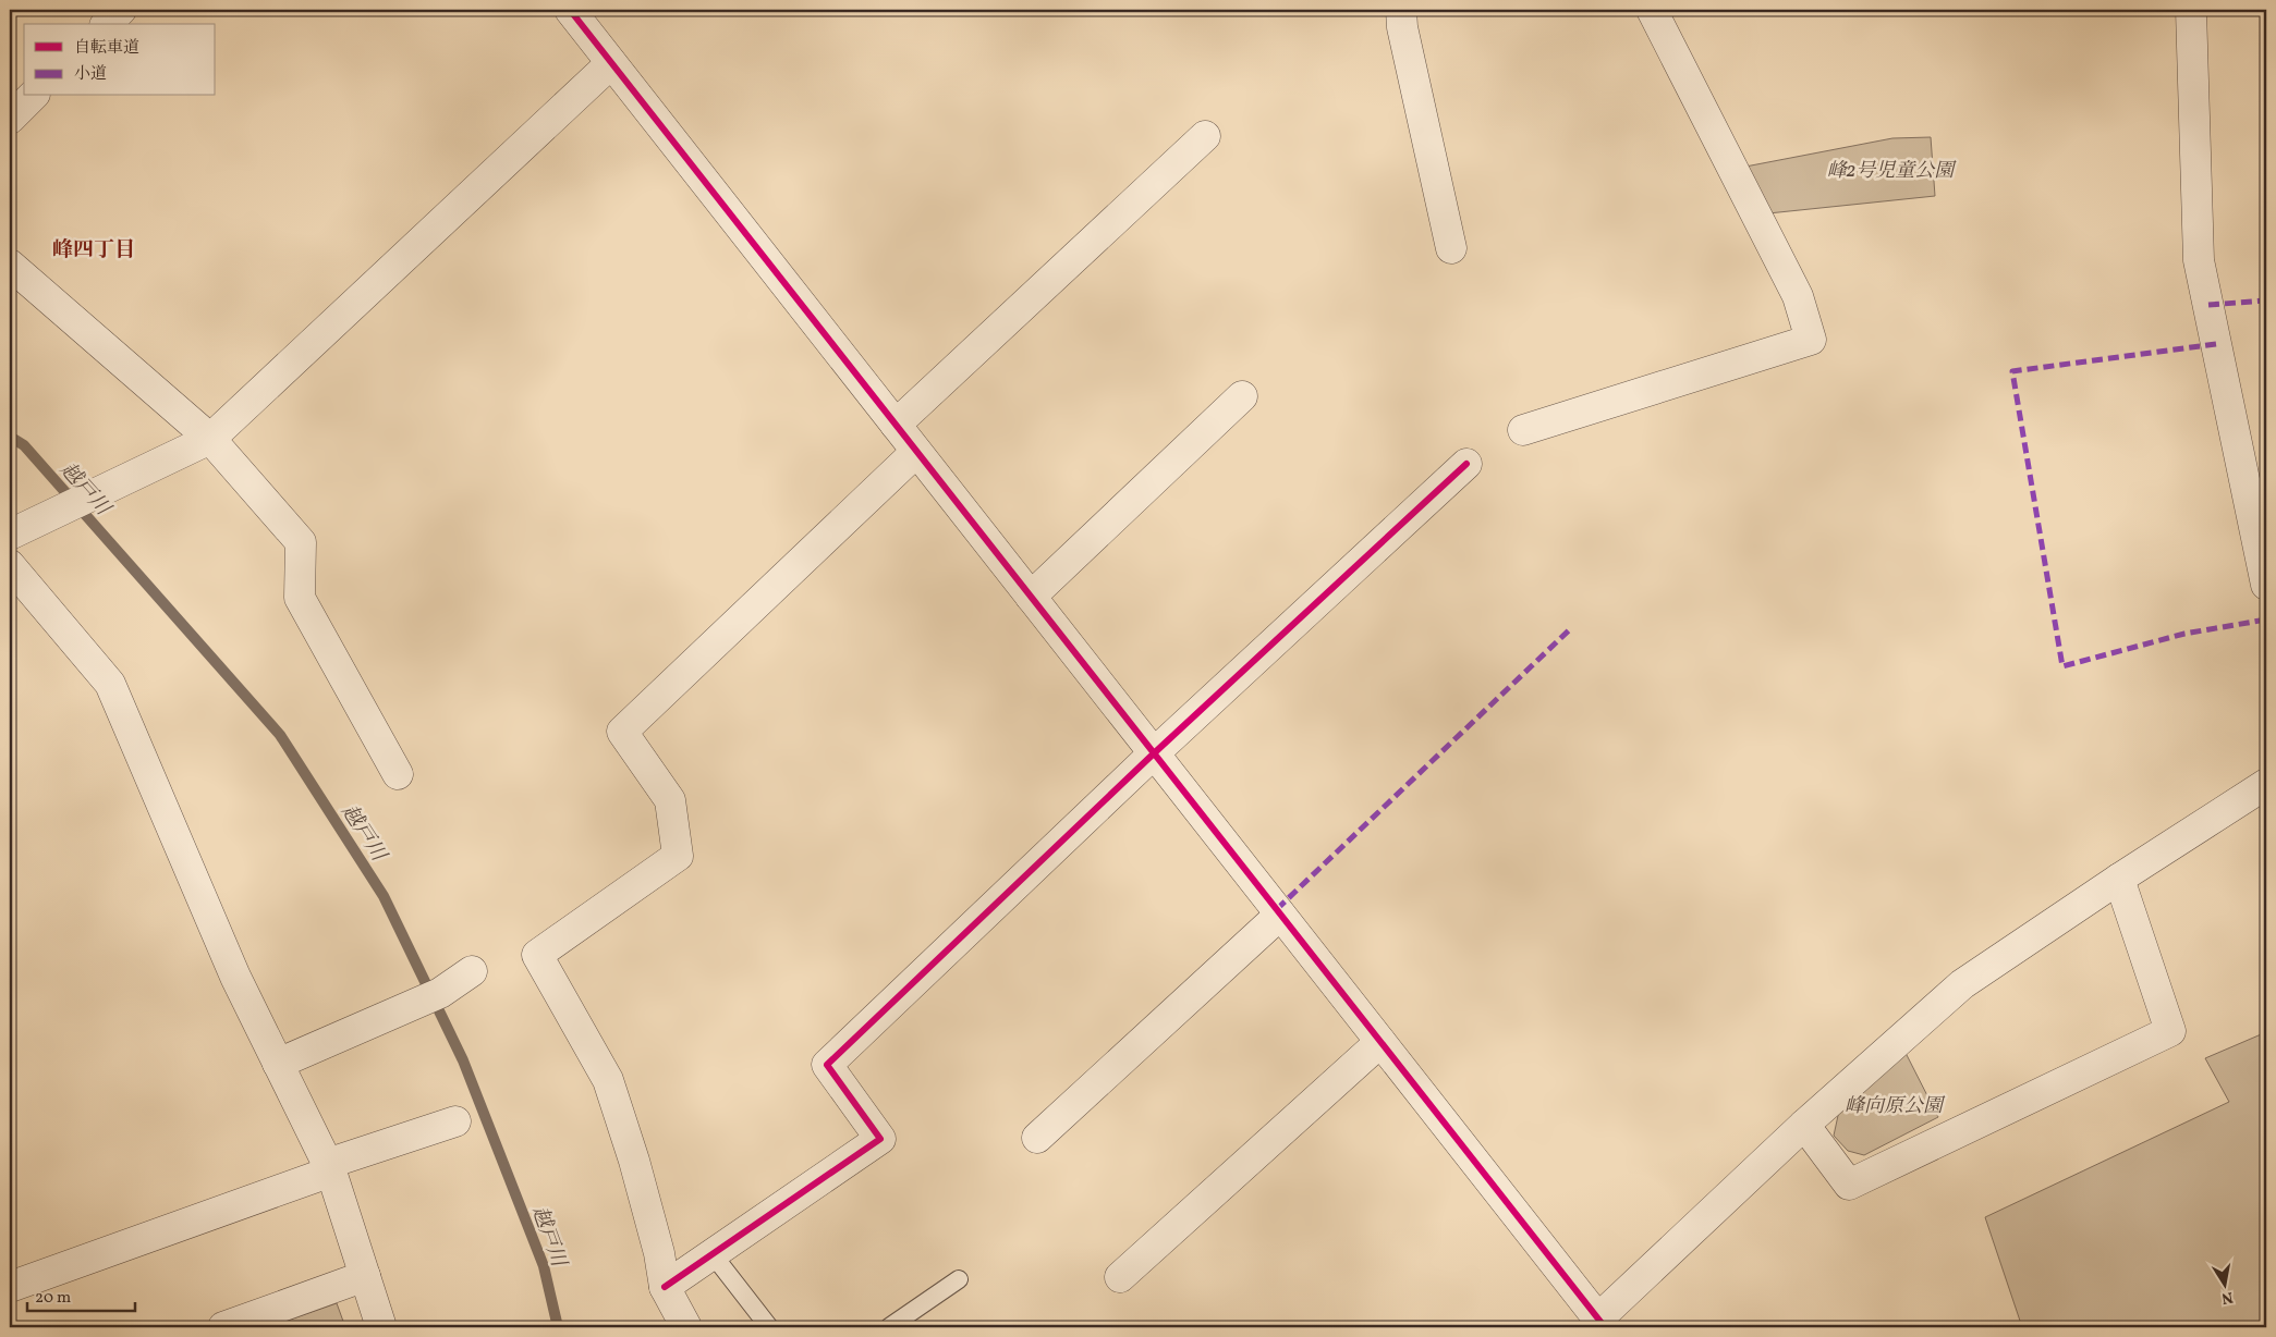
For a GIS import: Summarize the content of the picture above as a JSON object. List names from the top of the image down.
{
  "districts": ["峰四丁目"],
  "water": ["越戸川"],
  "parks": ["峰2号児童公園", "峰向原公園"],
  "legend": ["自転車道", "小道"],
  "scale_bar": "20 m",
  "north": "bottom"
}
